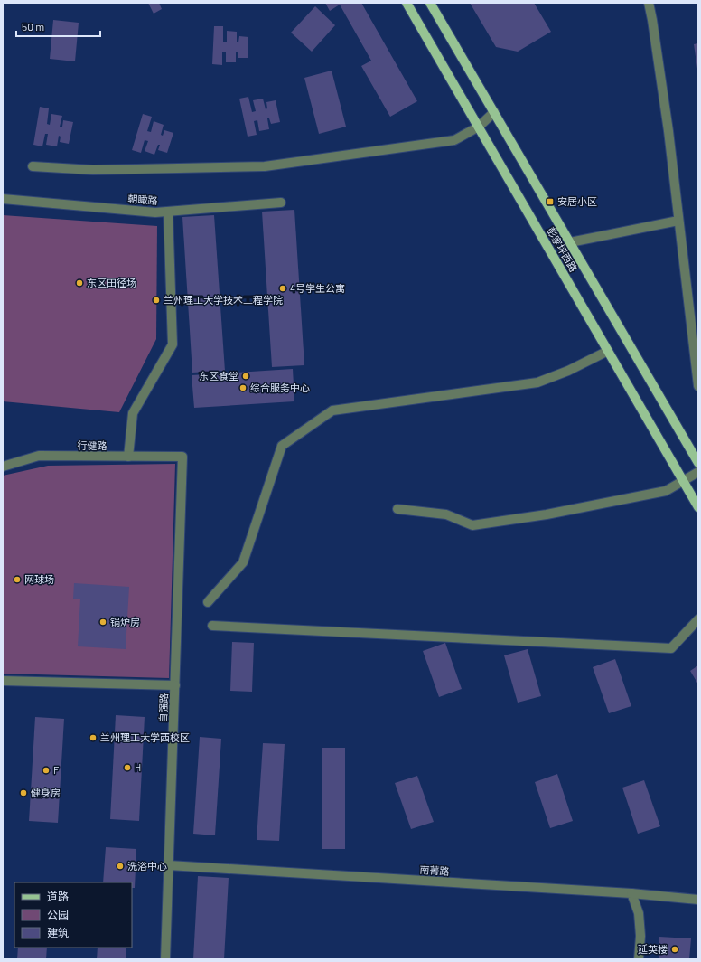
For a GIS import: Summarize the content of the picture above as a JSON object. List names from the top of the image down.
{
  "streets": {
    "main road": ["彭家坪西路"],
    "street": [
      "朝瞰路",
      "行健路",
      "自强路",
      "南菁路"
    ]
  },
  "crossings": [
    ["行健路", "自强路"],
    ["自强路", "南菁路"]
  ],
  "places": {
    "transit": ["安居小区"],
    "other": [
      "东区田径场",
      "4号学生公寓",
      "兰州理工大学技术工程学院",
      "东区食堂",
      "综合服务中心",
      "网球场",
      "锅炉房",
      "兰州理工大学西校区",
      "H",
      "F",
      "健身房",
      "洗浴中心",
      "延英楼"
    ]
  },
  "legend": ["道路", "公园", "建筑"],
  "scale_bar": "50 m"
}
